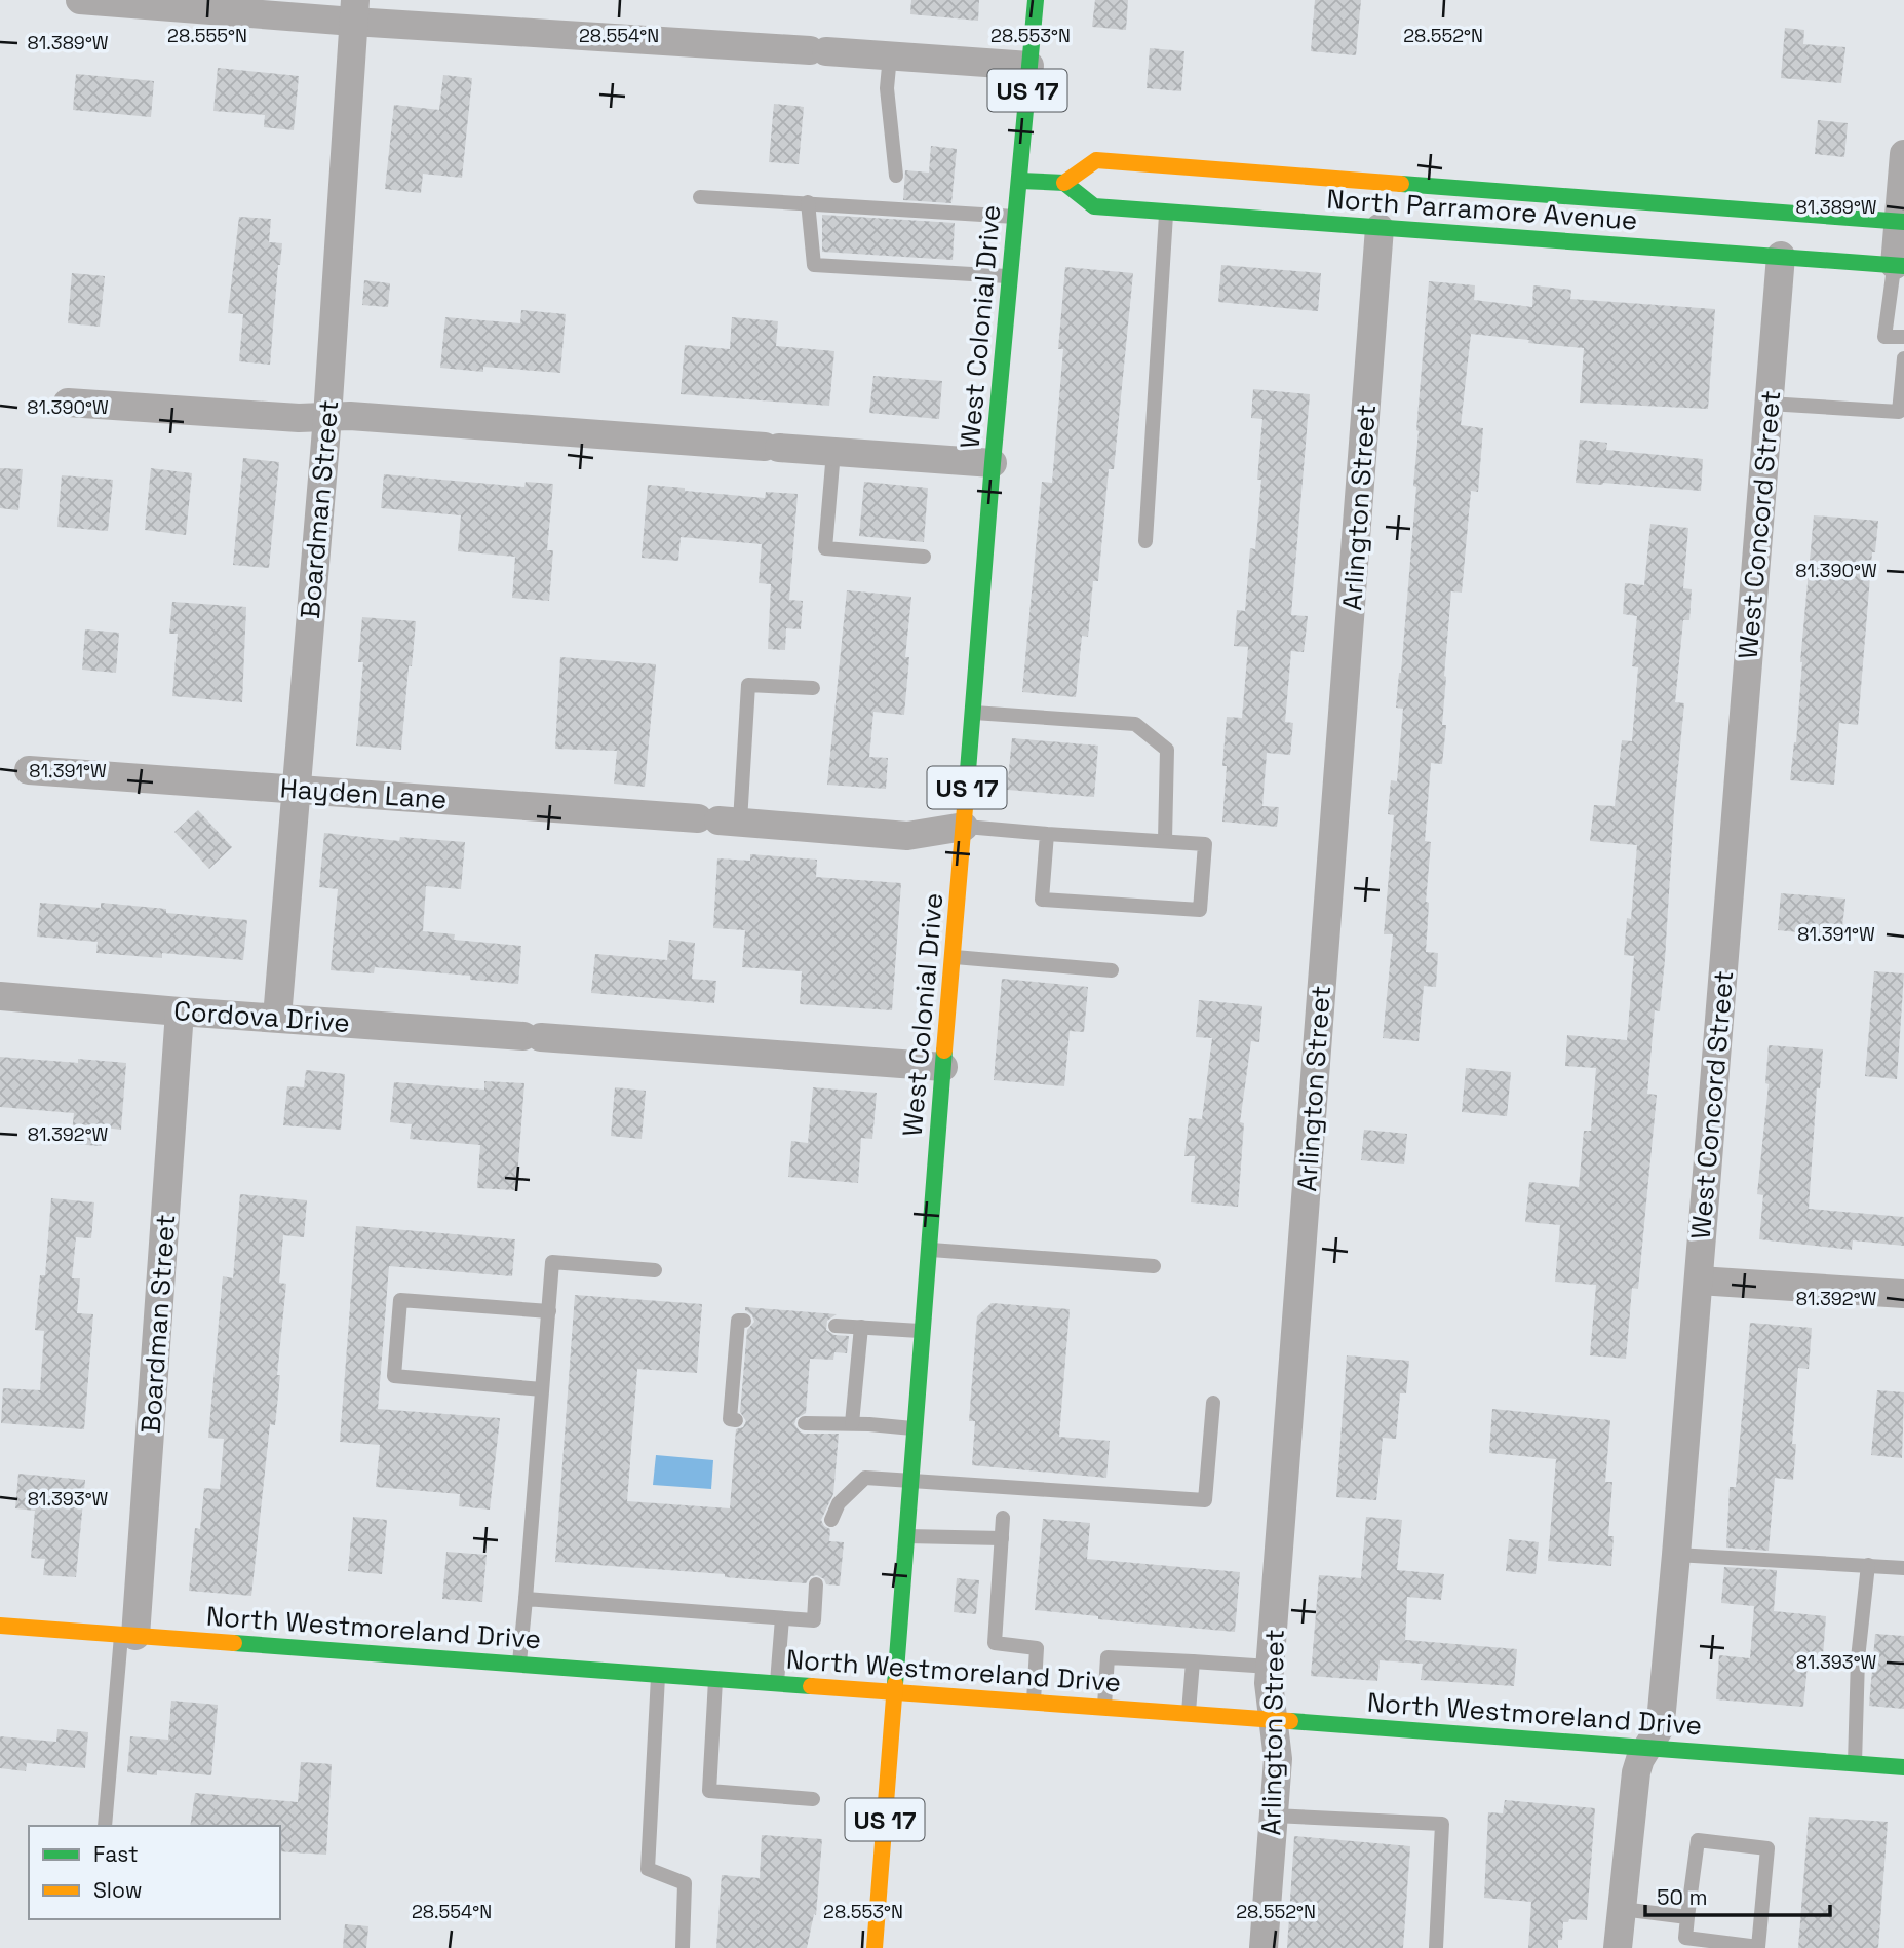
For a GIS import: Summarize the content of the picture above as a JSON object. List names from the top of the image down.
{
  "streets": {
    "main road": [
      "US 17",
      "North Parramore Avenue",
      "West Colonial Drive",
      "North Westmoreland Drive"
    ],
    "street": [
      "Arlington Street",
      "Boardman Street",
      "West Concord Street",
      "Hayden Lane",
      "Cordova Drive"
    ]
  },
  "crossings": [
    ["North Parramore Avenue", "Arlington Street"],
    ["North Parramore Avenue", "West Concord Street"],
    ["West Colonial Drive", "Hayden Lane"],
    ["West Colonial Drive", "Cordova Drive"],
    ["West Colonial Drive", "North Westmoreland Drive"],
    ["Arlington Street", "North Westmoreland Drive"],
    ["Boardman Street", "Hayden Lane"],
    ["Boardman Street", "Cordova Drive"],
    ["Boardman Street", "North Westmoreland Drive"],
    ["West Concord Street", "North Westmoreland Drive"]
  ],
  "legend": ["Fast", "Slow"],
  "scale_bar": "50 m",
  "coordinates": [
    "28.555°N",
    "28.554°N",
    "28.553°N",
    "28.552°N",
    "81.389°W",
    "81.390°W",
    "81.391°W",
    "81.392°W",
    "81.393°W"
  ]
}
